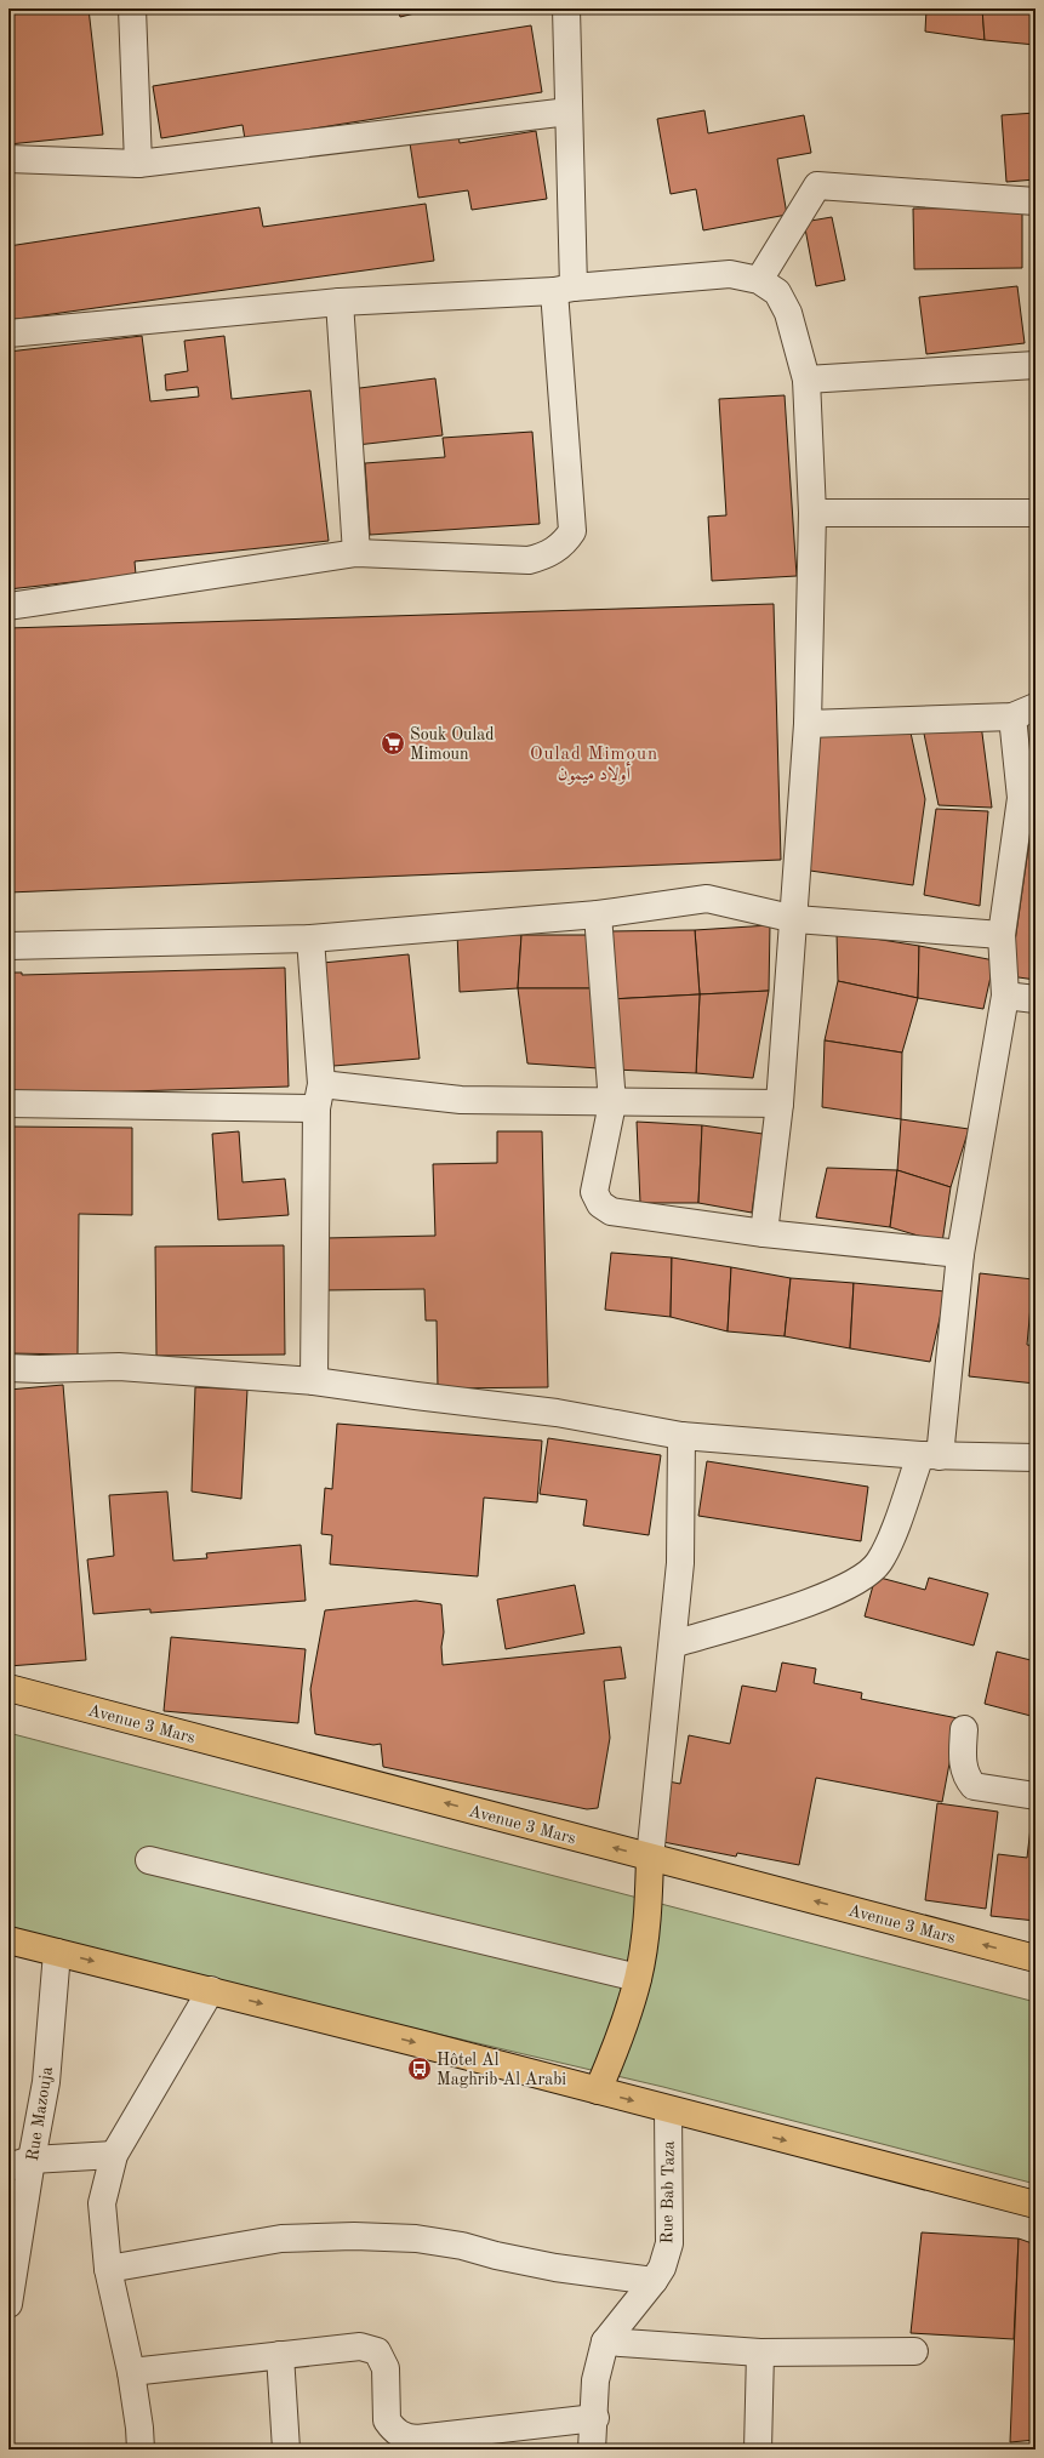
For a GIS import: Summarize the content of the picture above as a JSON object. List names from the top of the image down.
{
  "streets": {
    "main road": ["Avenue 3 Mars"],
    "street": ["Rue Mazouja", "Rue Bab Taza"]
  },
  "districts": ["Oulad Mimoun أولاد ميمون"],
  "places": {
    "supermarket": ["Souk Oulad Mimoun"],
    "bus stop": ["Hôtel Al Maghrib Al Arabi"]
  }
}
